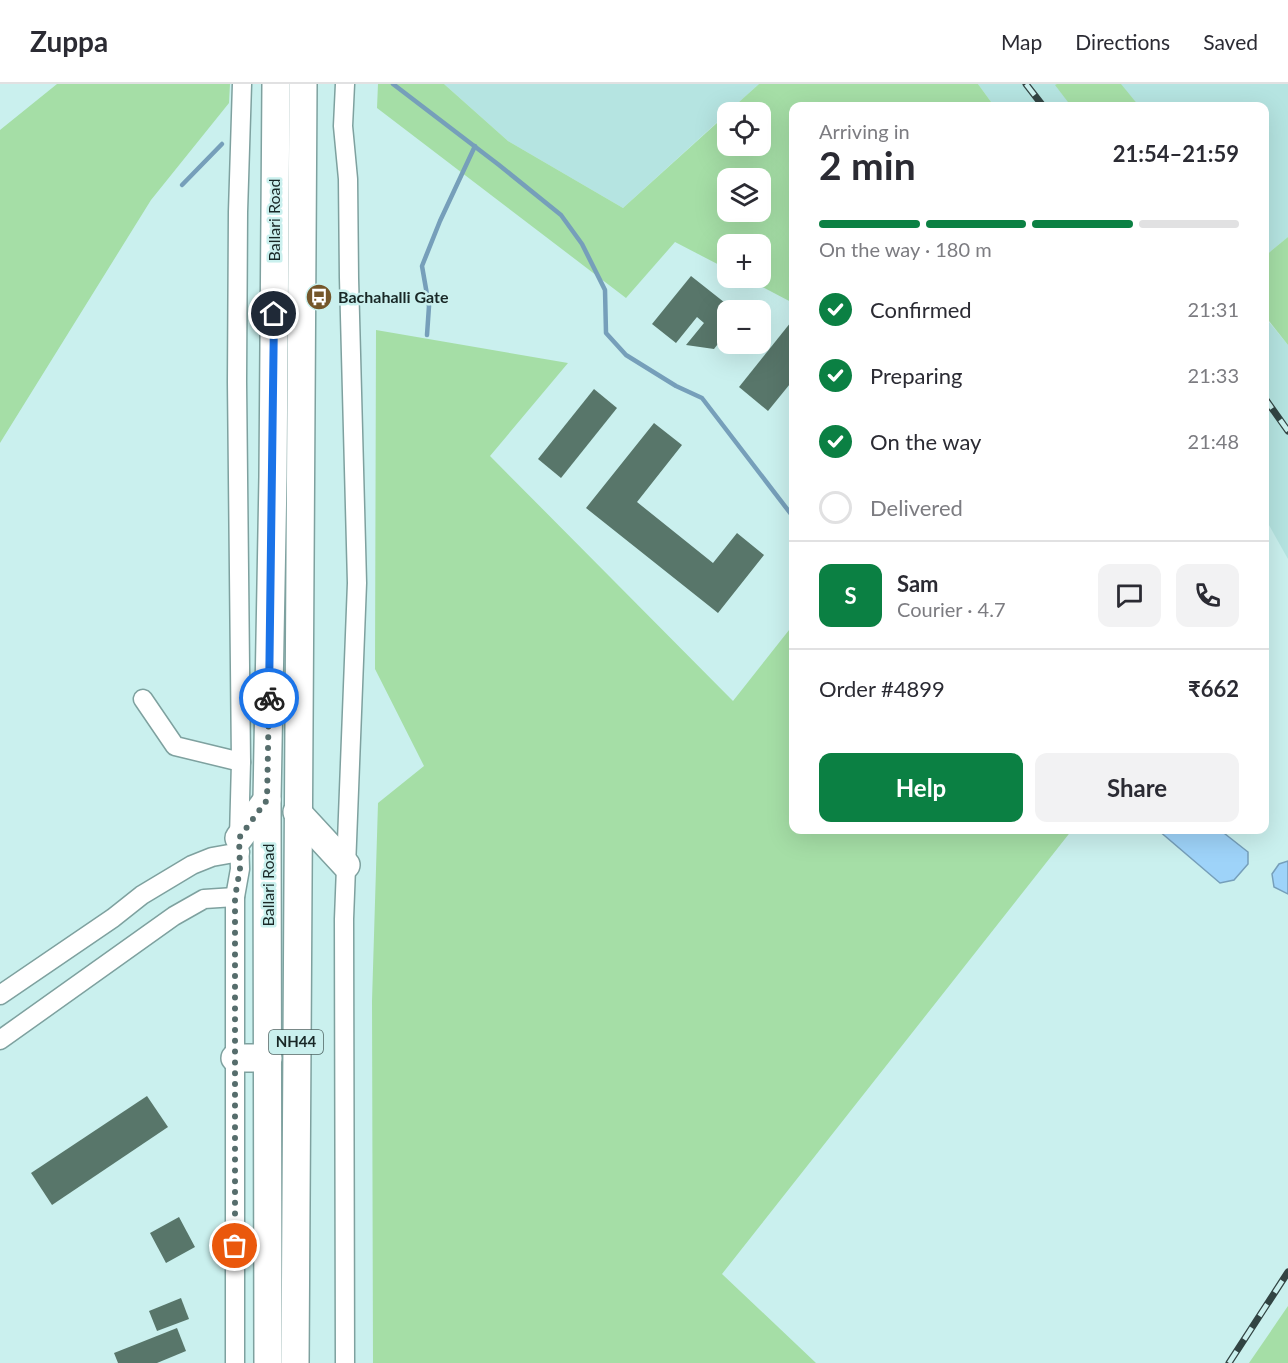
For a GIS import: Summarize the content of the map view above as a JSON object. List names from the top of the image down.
{
  "streets": {
    "highway": ["Ballari Road", "NH44"]
  },
  "places": {
    "bus stop": ["Bachahalli Gate"]
  },
  "page": {
    "header": "Zuppa",
    "nav": ["Map", "Directions", "Saved"],
    "map_buttons": ["+", "−"],
    "heading": ["2 min", "Arriving in", "21:54–21:59"],
    "panel": [
      "Sam",
      "Courier · 4.7",
      "Order #4899",
      "₹662"
    ],
    "bar": "On the way · 180 m",
    "list": [
      ["Confirmed", "21:31"],
      ["Preparing", "21:33"],
      ["On the way", "21:48"],
      "Delivered"
    ],
    "round": "S",
    "buttons": ["Help", "Share"]
  }
}
